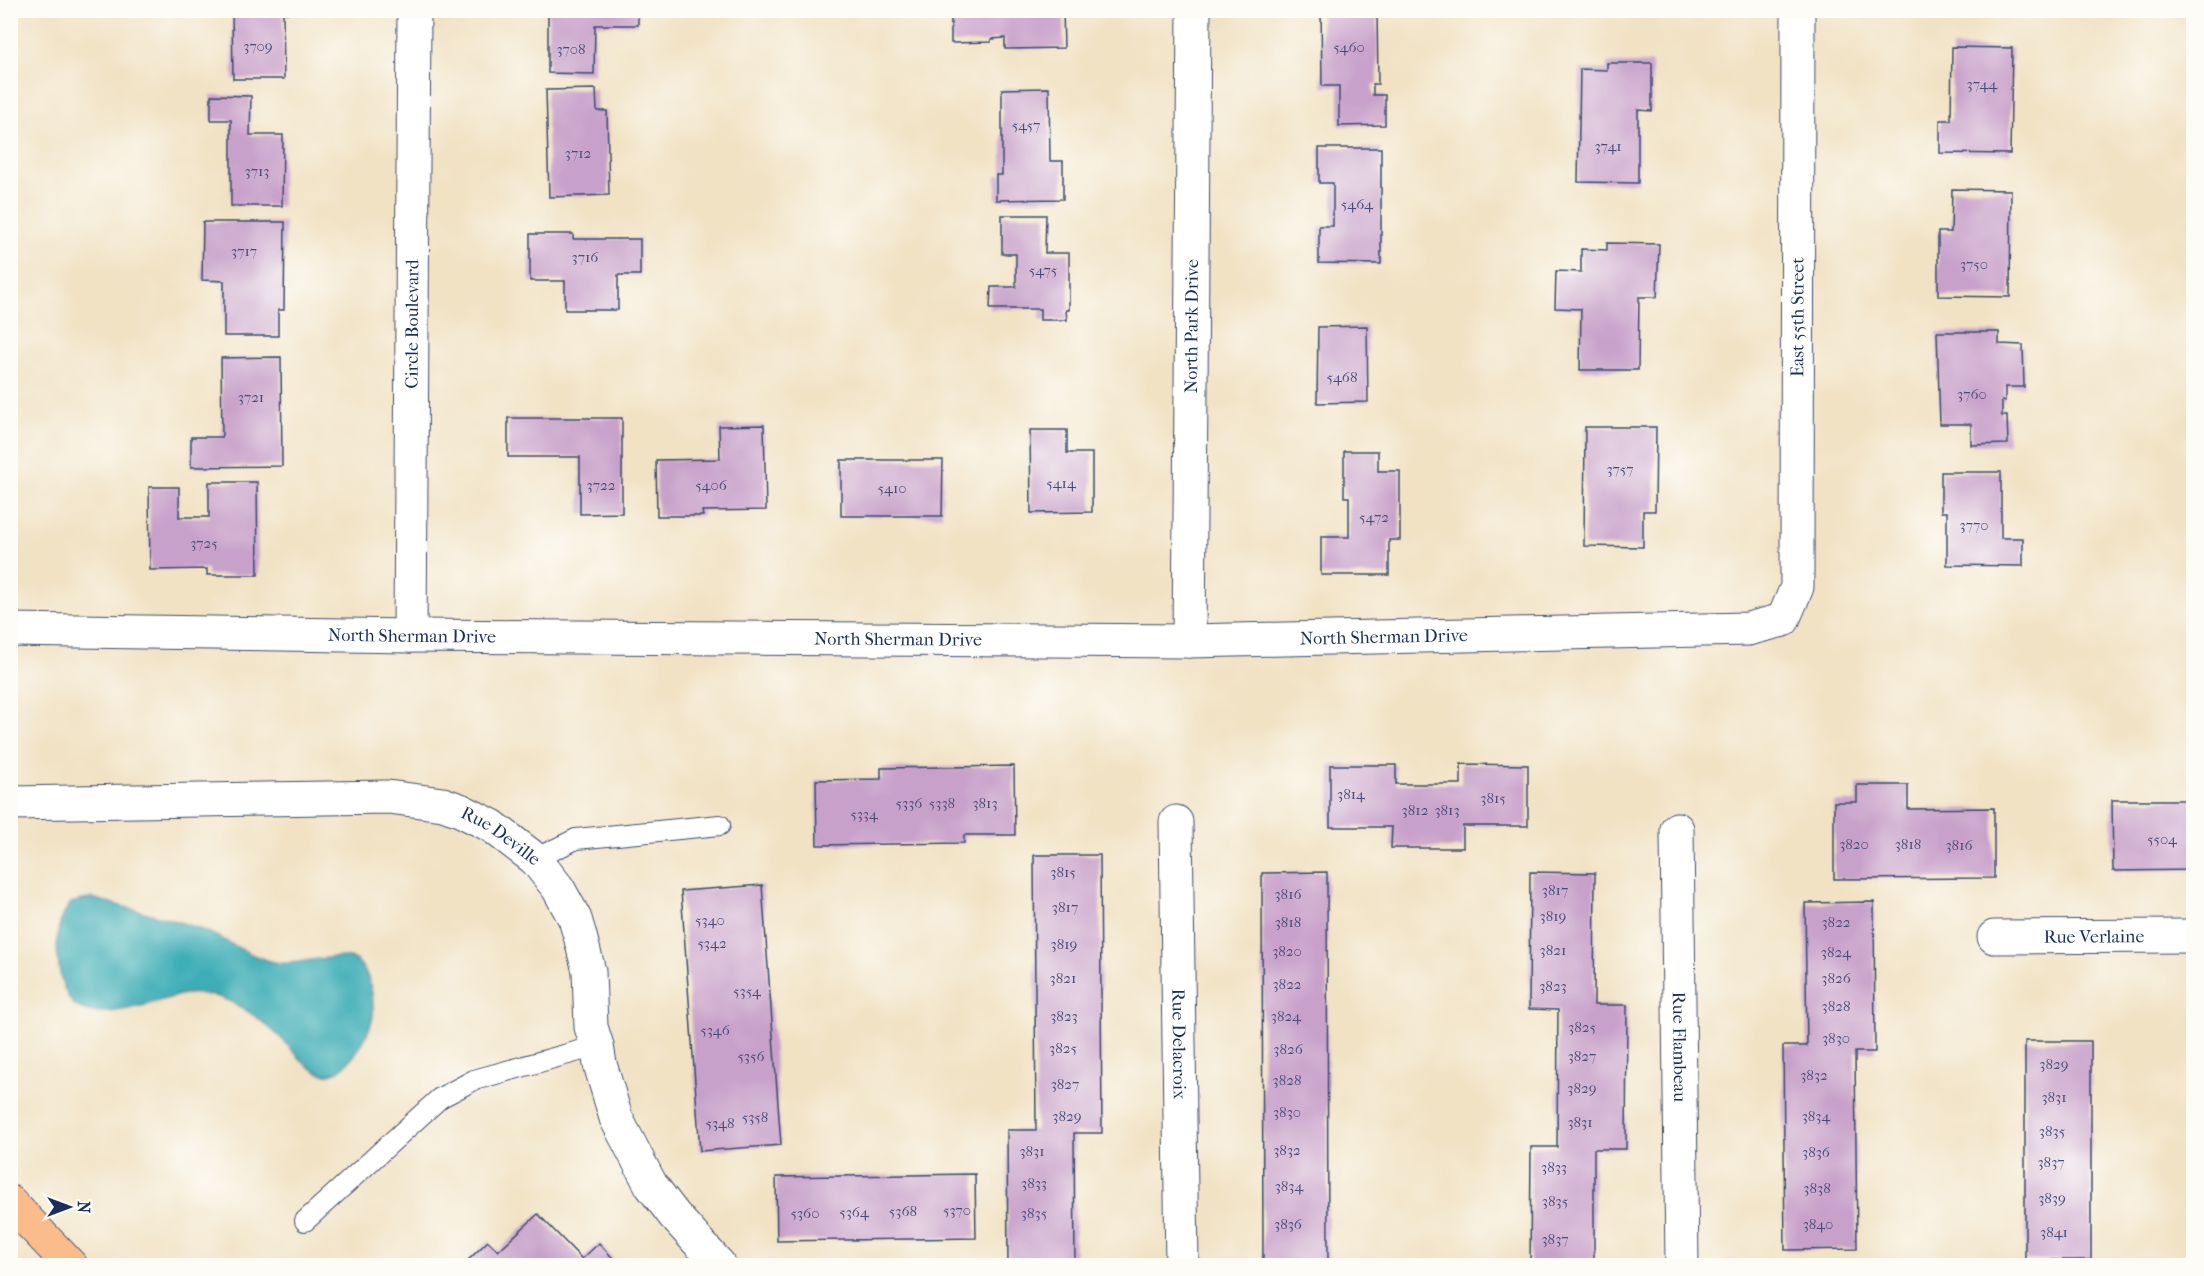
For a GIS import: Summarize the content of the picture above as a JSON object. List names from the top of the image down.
{
  "streets": {
    "street": [
      "East 55th Street",
      "Circle Boulevard",
      "North Park Drive",
      "North Sherman Drive",
      "Rue Deville",
      "Rue Verlaine",
      "Rue Delacroix",
      "Rue Flambeau"
    ]
  },
  "crossings": [
    ["East 55th Street", "North Sherman Drive"],
    ["Circle Boulevard", "North Sherman Drive"],
    ["North Park Drive", "North Sherman Drive"]
  ],
  "house_numbers": [
    "3709",
    "5460",
    "3708",
    "3744",
    "5457",
    "3741",
    "3712",
    "3713",
    "5464",
    "3717",
    "3716",
    "3750",
    "5475",
    "5468",
    "3760",
    "3721",
    "3757",
    "5414",
    "3722",
    "5406",
    "5410",
    "5472",
    "3770",
    "3725",
    "3814",
    "3815",
    "5336",
    "5338",
    "3813",
    "3812",
    "3813",
    "5334",
    "5504",
    "3820",
    "3818",
    "3816",
    "3815",
    "3817",
    "3816",
    "3817",
    "3819",
    "5340",
    "3818",
    "3822",
    "5342",
    "3819",
    "3821",
    "3820",
    "3824",
    "3821",
    "3826",
    "3822",
    "3823",
    "5354",
    "3828",
    "3823",
    "3824",
    "3825",
    "5346",
    "3830",
    "3825",
    "3826",
    "5356",
    "3827",
    "3829",
    "3832",
    "3828",
    "3827",
    "3829",
    "3831",
    "3830",
    "3829",
    "3834",
    "5358",
    "3831",
    "5348",
    "3835",
    "3832",
    "3831",
    "3836",
    "3837",
    "3833",
    "3833",
    "3834",
    "3838",
    "3839",
    "3835",
    "5370",
    "5368",
    "5364",
    "5360",
    "3835",
    "3836",
    "3840",
    "3841",
    "3837"
  ],
  "north": "right"
}
